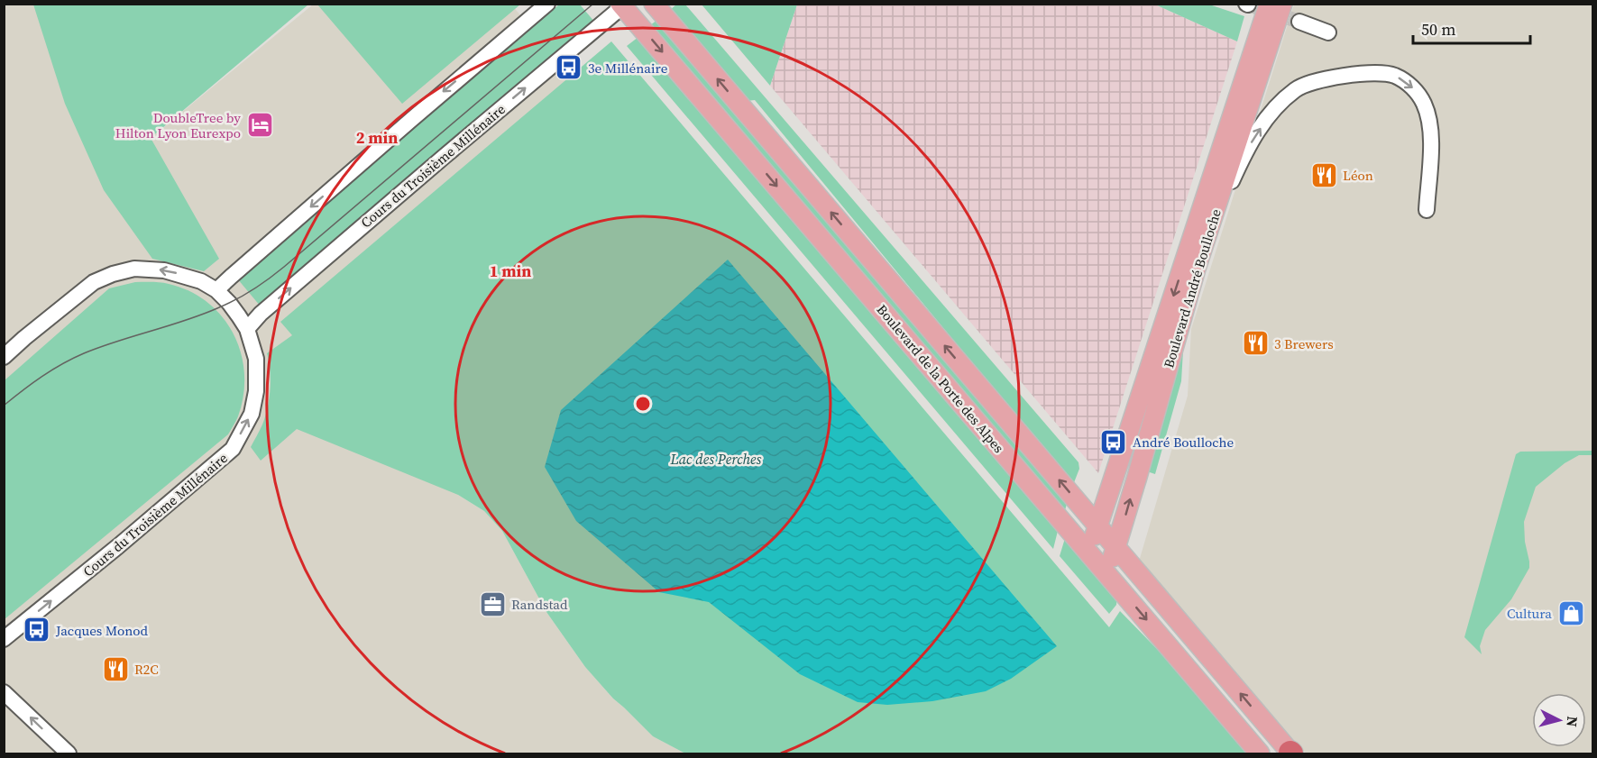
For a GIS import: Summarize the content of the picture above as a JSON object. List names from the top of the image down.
{
  "streets": {
    "main road": ["Boulevard André Boulloche", "Boulevard de la Porte des Alpes"],
    "street": ["Cours du Troisième Millénaire"]
  },
  "crossings": [
    ["Cours du Troisième Millénaire", "Boulevard de la Porte des Alpes"],
    ["Boulevard André Boulloche", "Boulevard de la Porte des Alpes"]
  ],
  "water": ["Lac des Perches"],
  "places": {
    "bus stop": ["3e Millénaire", "André Boulloche", "Jacques Monod"],
    "hotel": ["DoubleTree by Hilton Lyon Eurexpo"],
    "restaurant": ["Léon", "3 Brewers", "R2C"],
    "office": ["Randstad"],
    "shop": ["Cultura"]
  },
  "scale_bar": "50 m",
  "north": "right",
  "rings": ["2 min", "1 min"]
}
